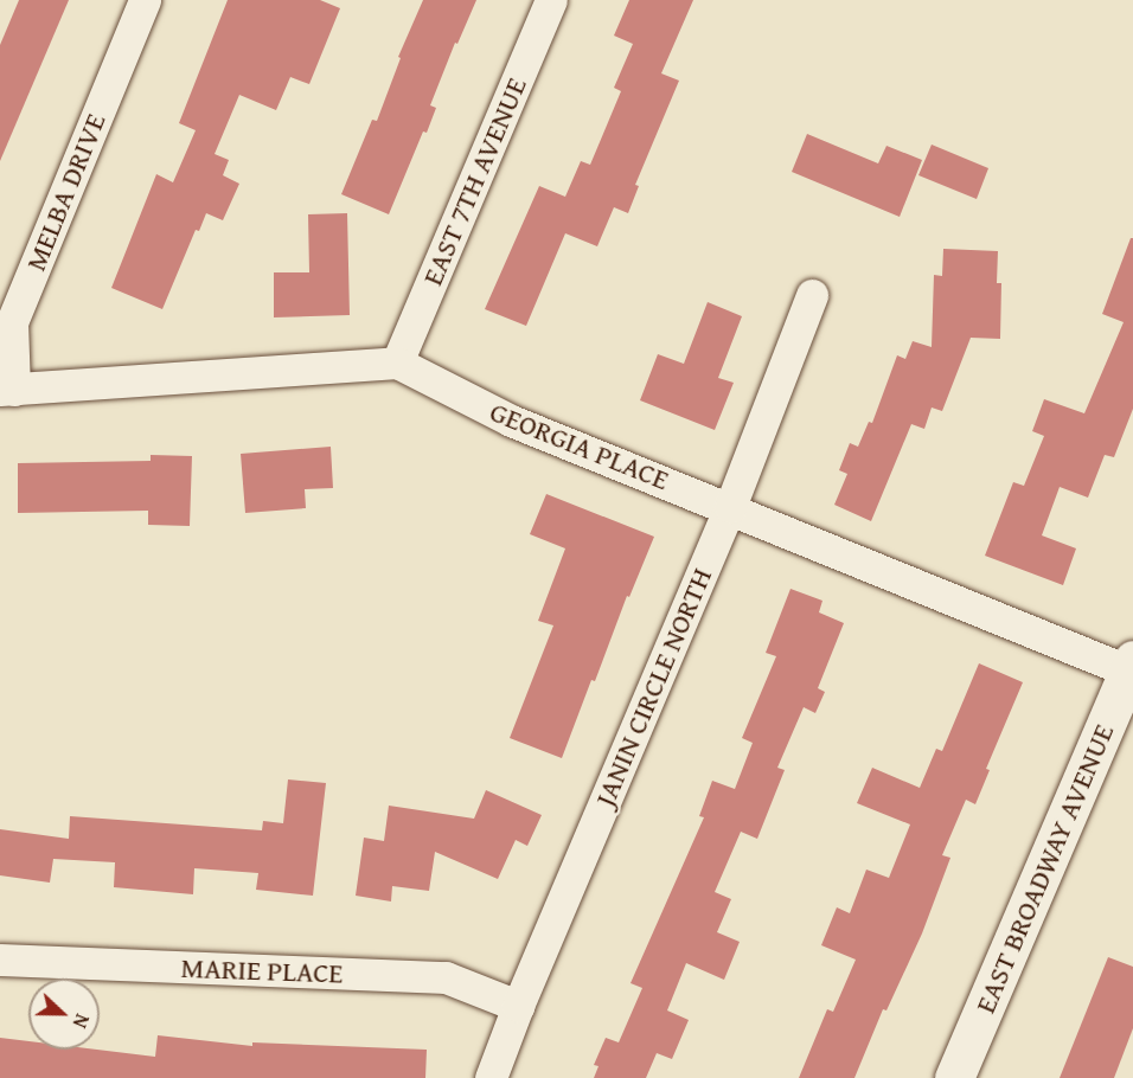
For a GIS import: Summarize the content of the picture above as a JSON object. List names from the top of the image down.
{
  "streets": {
    "street": [
      "EAST 7TH AVENUE",
      "MELBA DRIVE",
      "GEORGIA PLACE",
      "JANIN CIRCLE NORTH",
      "EAST BROADWAY AVENUE",
      "MARIE PLACE"
    ]
  },
  "crossings": [
    ["EAST 7TH AVENUE", "GEORGIA PLACE"],
    ["GEORGIA PLACE", "JANIN CIRCLE NORTH"],
    ["GEORGIA PLACE", "EAST BROADWAY AVENUE"],
    ["JANIN CIRCLE NORTH", "MARIE PLACE"]
  ],
  "north": "right"
}
